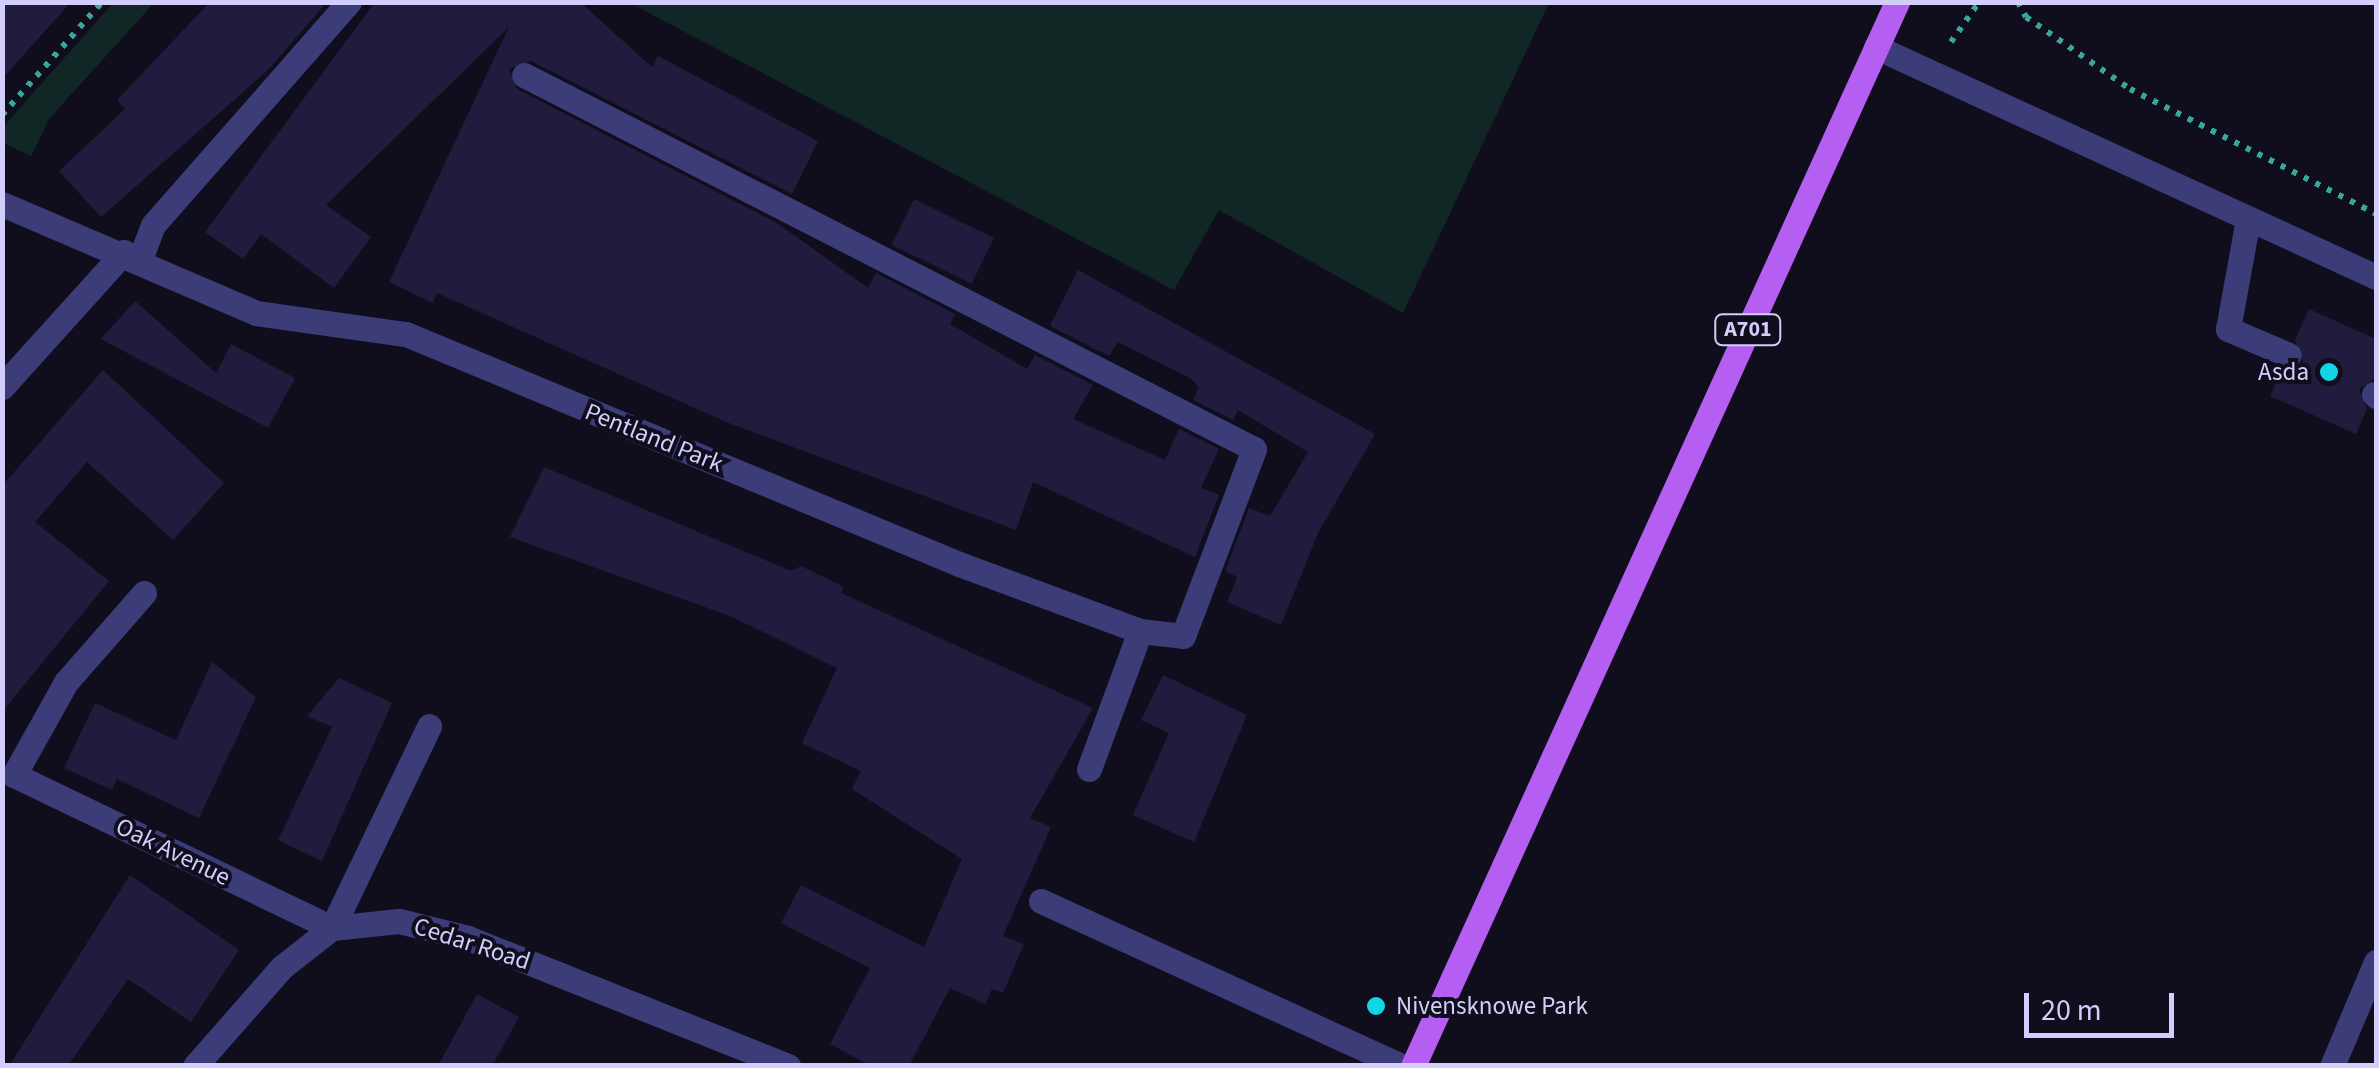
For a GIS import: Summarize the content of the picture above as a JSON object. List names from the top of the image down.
{
  "streets": {
    "main road": ["A701"],
    "lane": ["Pentland Park", "Oak Avenue", "Cedar Road"]
  },
  "crossings": [
    ["Oak Avenue", "Cedar Road"]
  ],
  "places": ["Asda", "Nivensknowe Park"],
  "scale_bar": "20 m"
}
